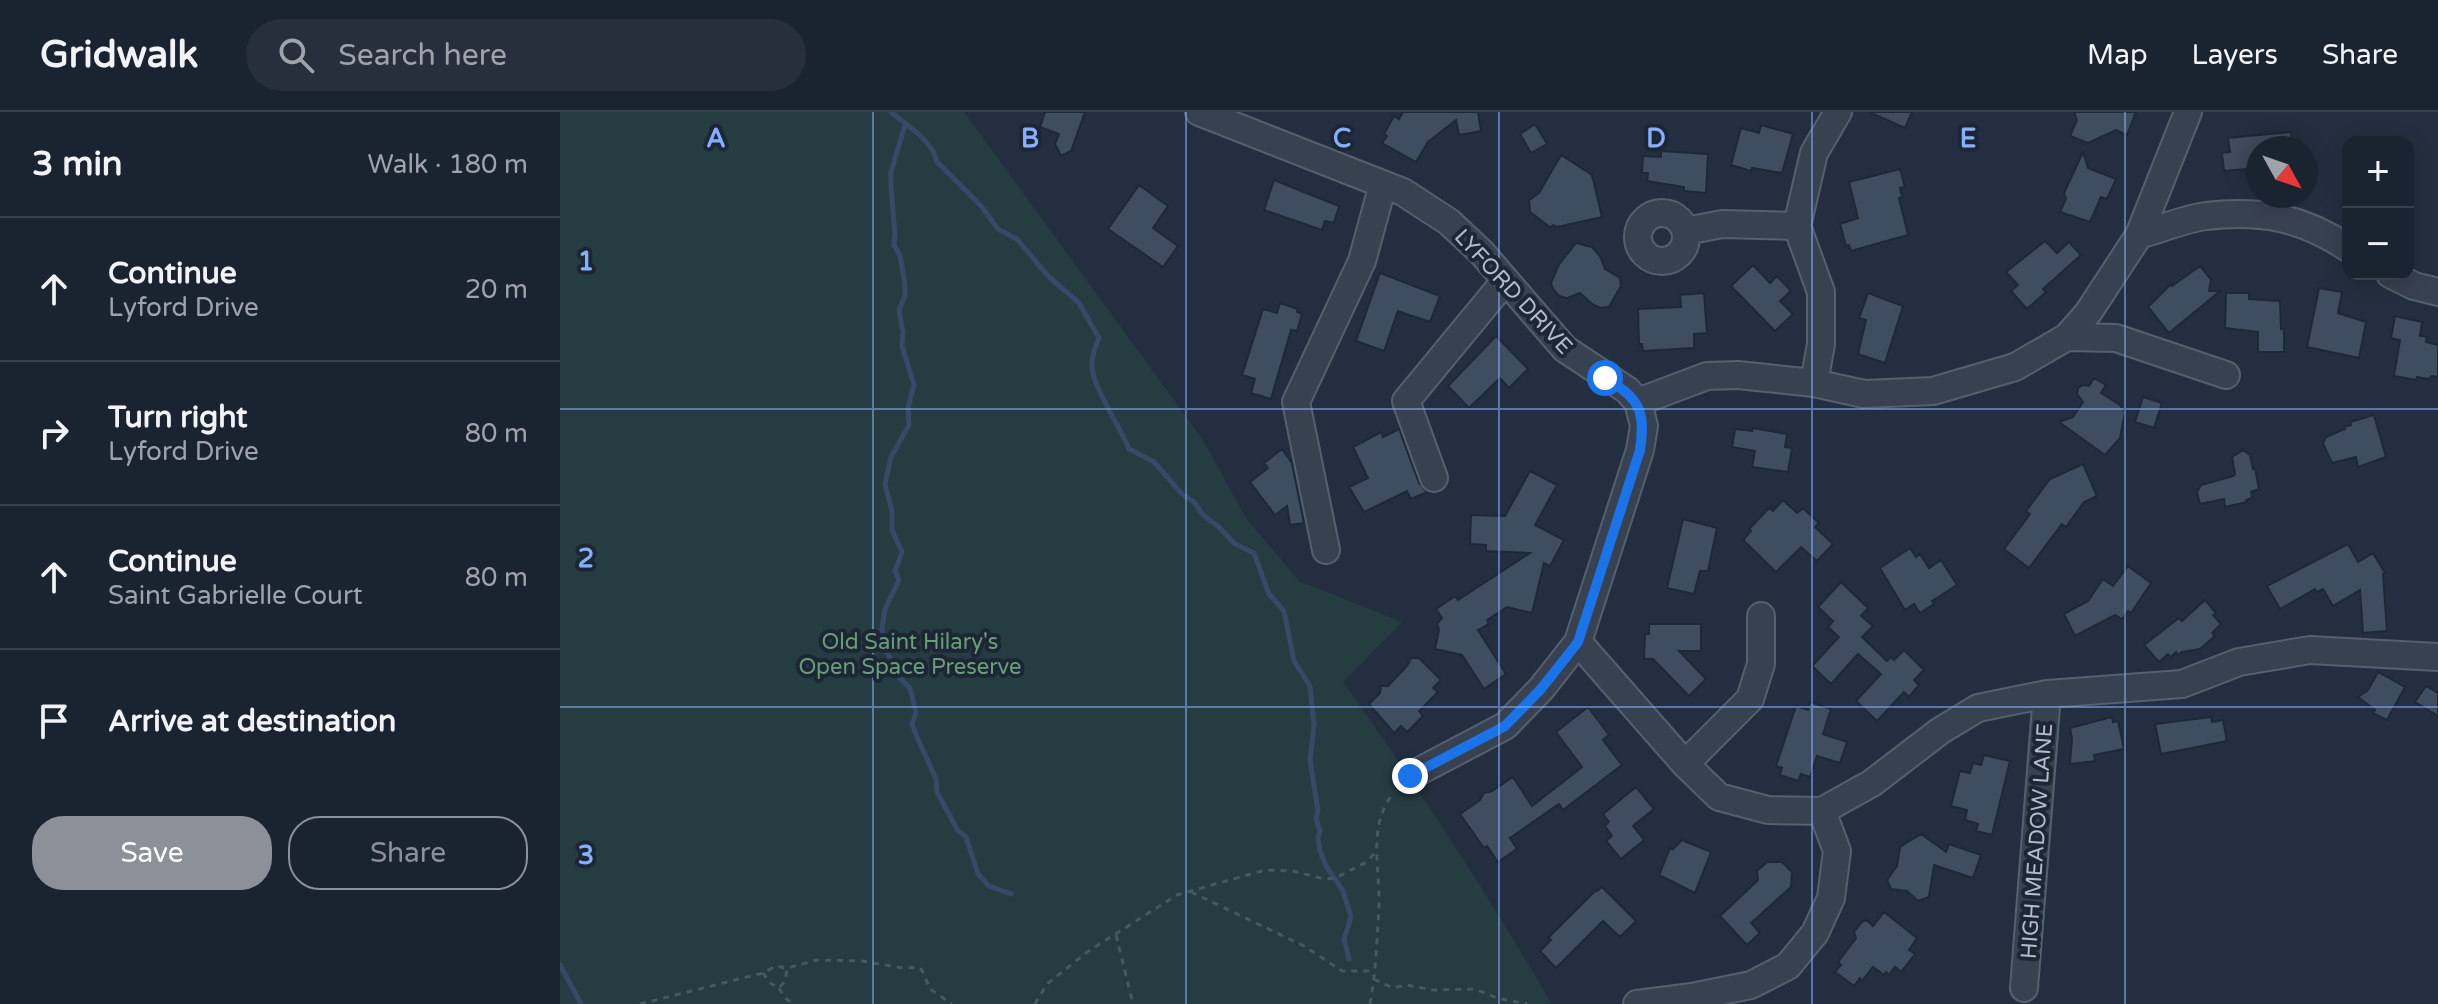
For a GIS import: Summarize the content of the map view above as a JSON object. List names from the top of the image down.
{
  "streets": {
    "street": ["LYFORD DRIVE", "HIGH MEADOW LANE"]
  },
  "parks": ["Old Saint Hilary's Open Space Preserve"],
  "north": "bottom right",
  "page": {
    "header": "Gridwalk",
    "search": "Search here",
    "nav": ["Map", "Layers", "Share"],
    "heading": ["3 min", "Walk · 180 m"],
    "map_buttons": ["+", "−"],
    "list": [
      ["Continue", "Lyford Drive", "20 m"],
      ["Turn right", "Lyford Drive", "80 m"],
      ["Continue", "Saint Gabrielle Court", "80 m"],
      "Arrive at destination"
    ],
    "buttons": ["Save", "Share"]
  },
  "grid": {
    "columns": [
      "A",
      "B",
      "C",
      "D",
      "E"
    ],
    "rows": ["1", "2", "3"]
  }
}
